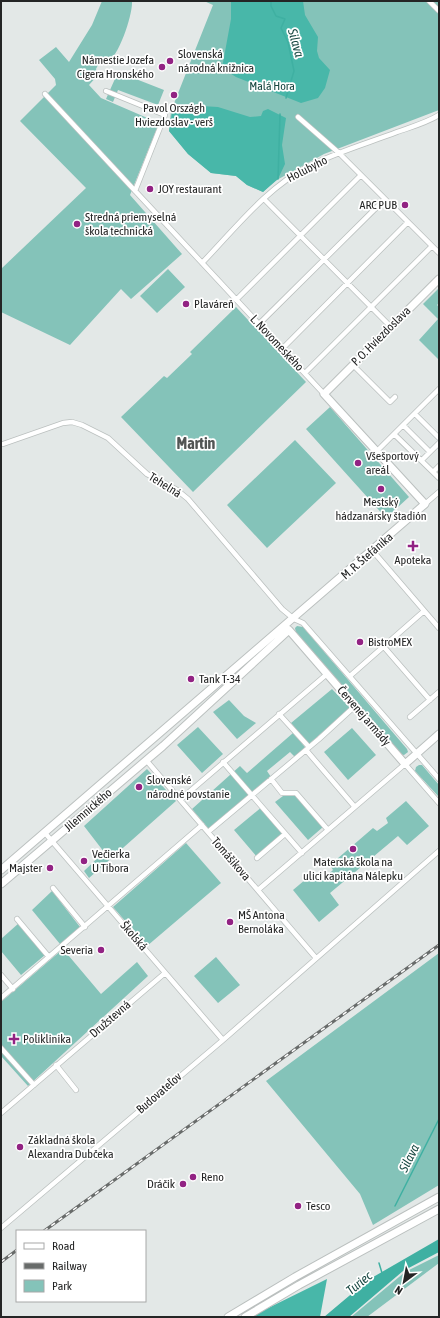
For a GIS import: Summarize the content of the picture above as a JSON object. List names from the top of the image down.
{
  "streets": {
    "main road": [
      "P. O. Hviezdoslava",
      "L. Novomeského",
      "M. R. Štefánika",
      "Červenej armády",
      "Jilemnického"
    ],
    "street": [
      "Holubyho",
      "Tehelná",
      "Tomášikova",
      "Školská",
      "Družstevná",
      "Budovateľov"
    ]
  },
  "crossings": [
    ["Holubyho", "L. Novomeského"],
    ["P. O. Hviezdoslava", "L. Novomeského"],
    ["L. Novomeského", "M. R. Štefánika"],
    ["Tehelná", "M. R. Štefánika"],
    ["Tehelná", "Červenej armády"],
    ["Tehelná", "Jilemnického"],
    ["M. R. Štefánika", "Červenej armády"],
    ["M. R. Štefánika", "Jilemnického"],
    ["Červenej armády", "Jilemnického"],
    ["Jilemnického", "Tomášikova"],
    ["Jilemnického", "Školská"],
    ["Tomášikova", "Budovateľov"],
    ["Školská", "Družstevná"],
    ["Školská", "Budovateľov"]
  ],
  "districts": ["Martin"],
  "water": ["Silava", "Turiec"],
  "parks": ["Malá Hora"],
  "places": {
    "other": [
      "Slovenská národná knižnica",
      "Námestie Jozefa Cígera Hronského",
      "Pavol Országh Hviezdoslav - verš",
      "JOY restaurant",
      "ARC PUB",
      "Stredná priemyselná škola technická",
      "Plaváreň",
      "Všešportový areál",
      "Mestský hádzanársky štadión",
      "BistroMEX",
      "Tank T-34",
      "Slovenské národné povstanie",
      "Materská škola na ulici kapitána Nálepku",
      "Večierka U Tibora",
      "Majster",
      "MŠ Antona Bernoláka",
      "Severia",
      "Základná škola Alexandra Dubčeka",
      "Reno",
      "Dráčik",
      "Tesco"
    ],
    "health": ["Apoteka", "Poliklinika"]
  },
  "legend": ["Road", "Railway", "Park"],
  "north": "bottom left"
}
